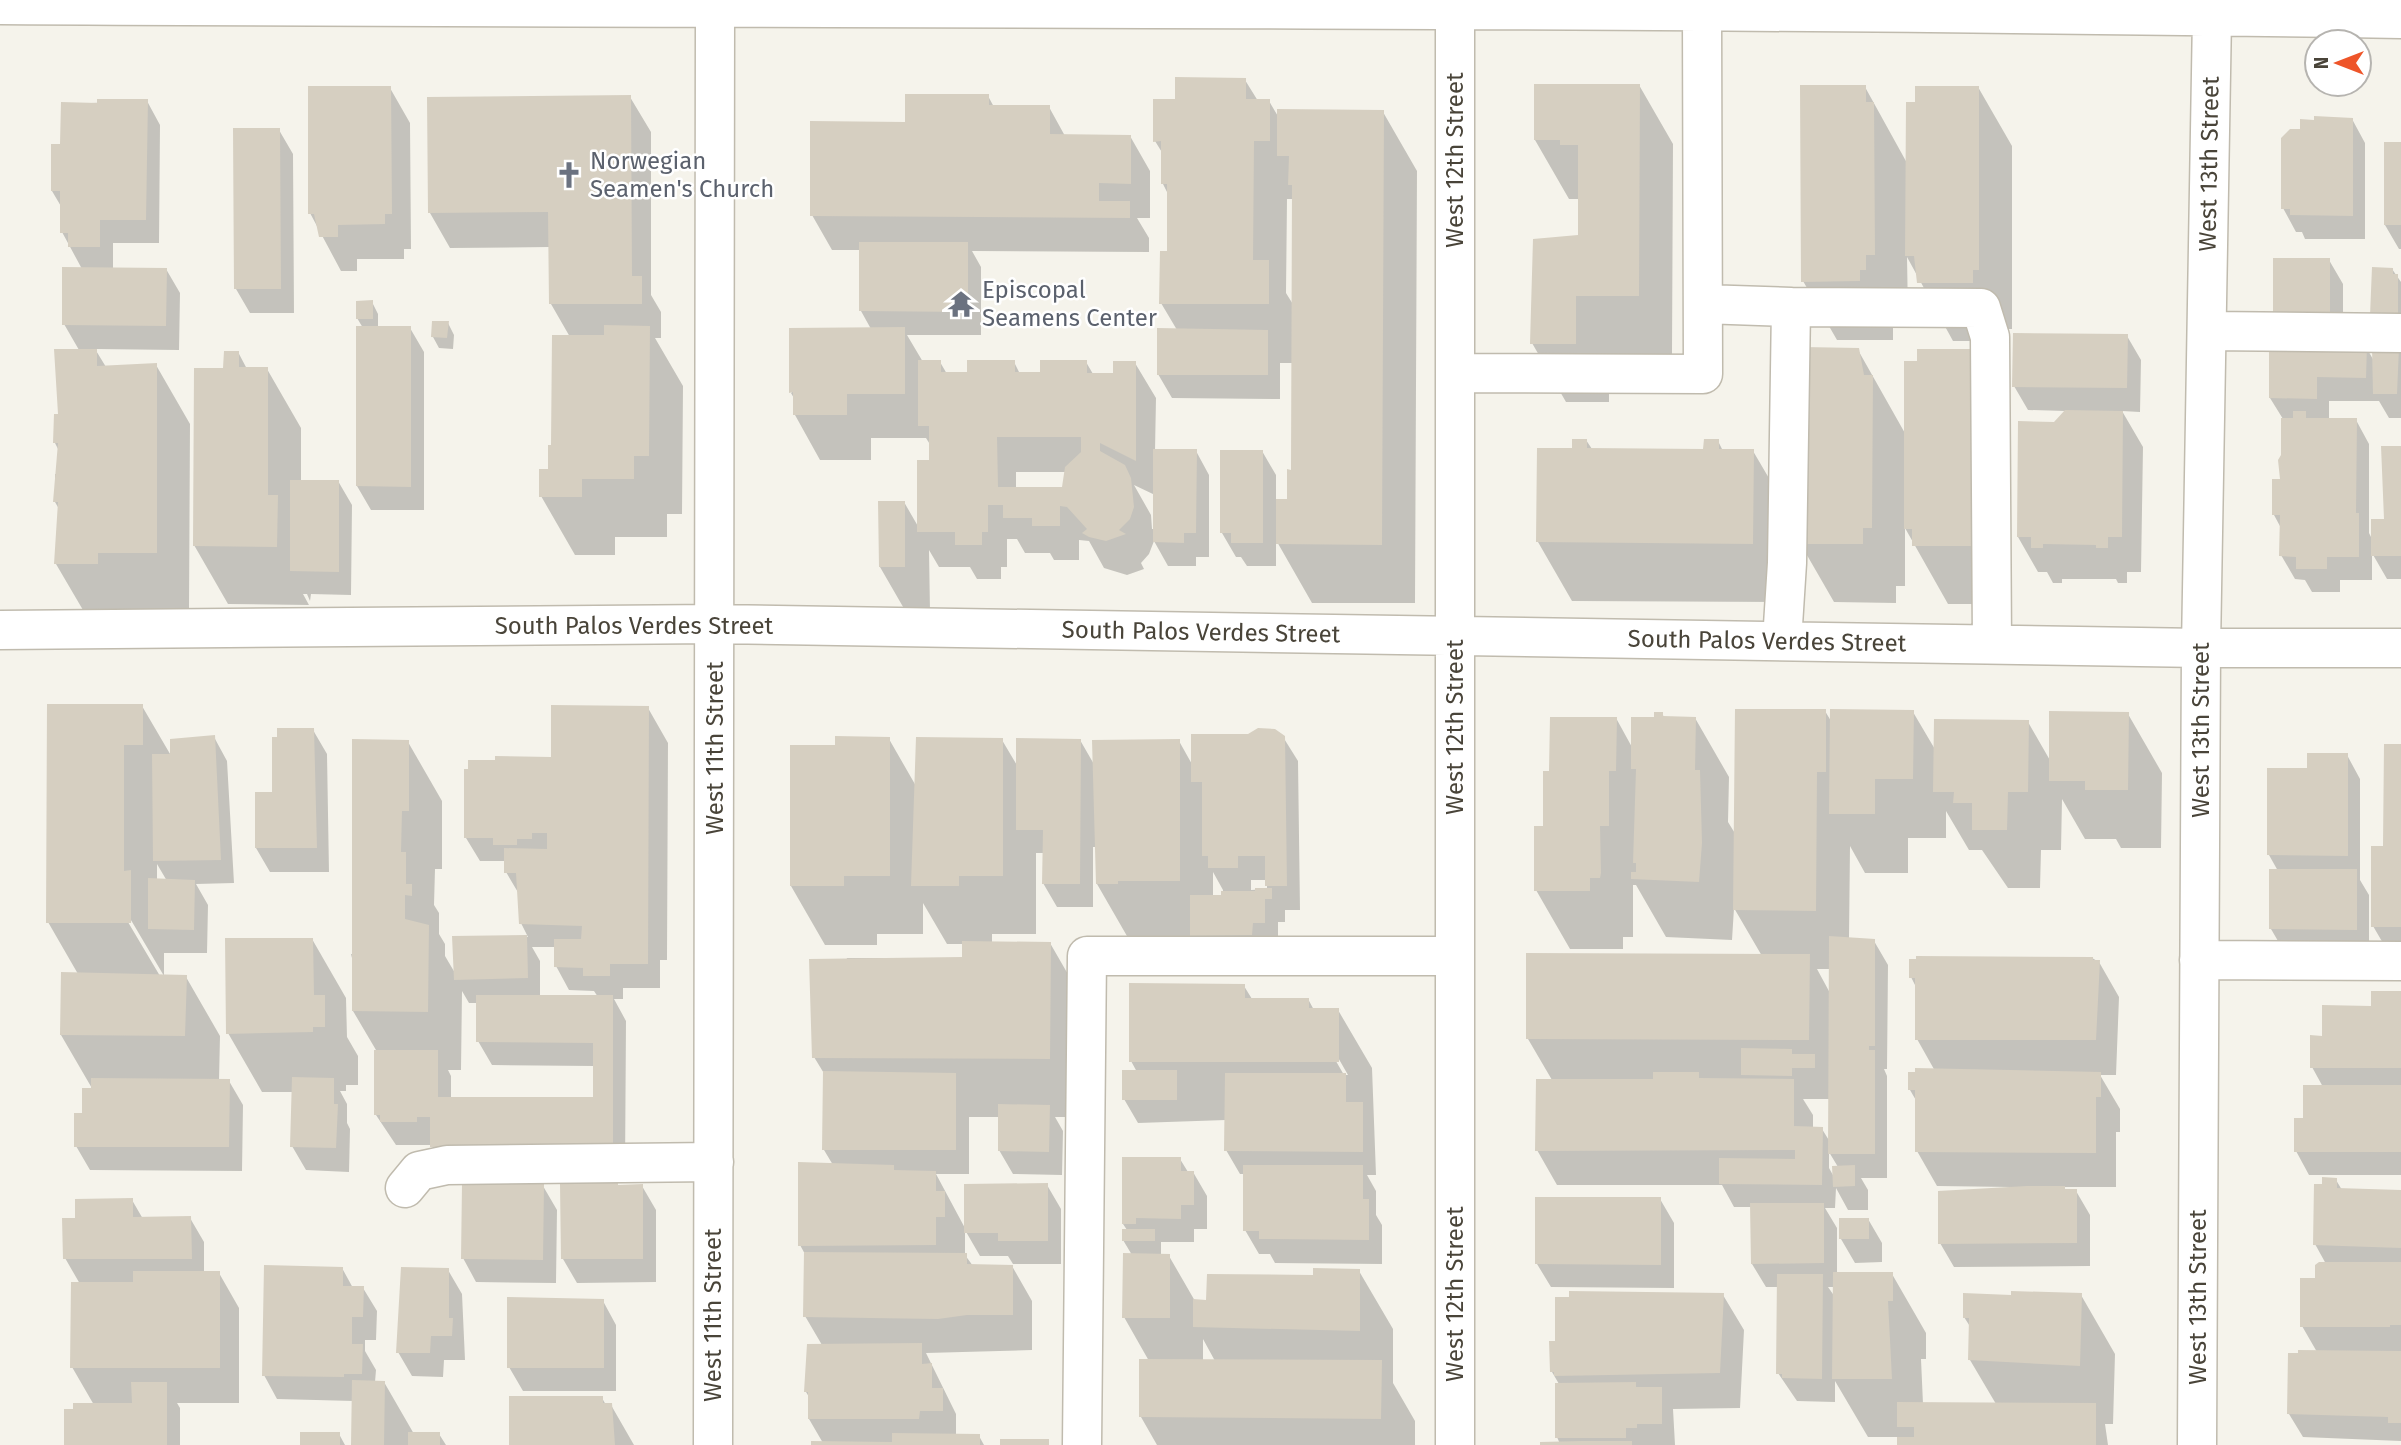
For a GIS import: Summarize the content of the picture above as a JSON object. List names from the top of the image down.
{
  "streets": {
    "street": [
      "West 12th Street",
      "West 13th Street",
      "South Palos Verdes Street",
      "West 11th Street"
    ]
  },
  "crossings": [
    ["West 12th Street", "South Palos Verdes Street"],
    ["West 13th Street", "South Palos Verdes Street"],
    ["South Palos Verdes Street", "West 11th Street"]
  ],
  "places": {
    "church": ["Norwegian Seamen's Church"],
    "temple": ["Episcopal Seamens Center"]
  },
  "north": "left"
}
